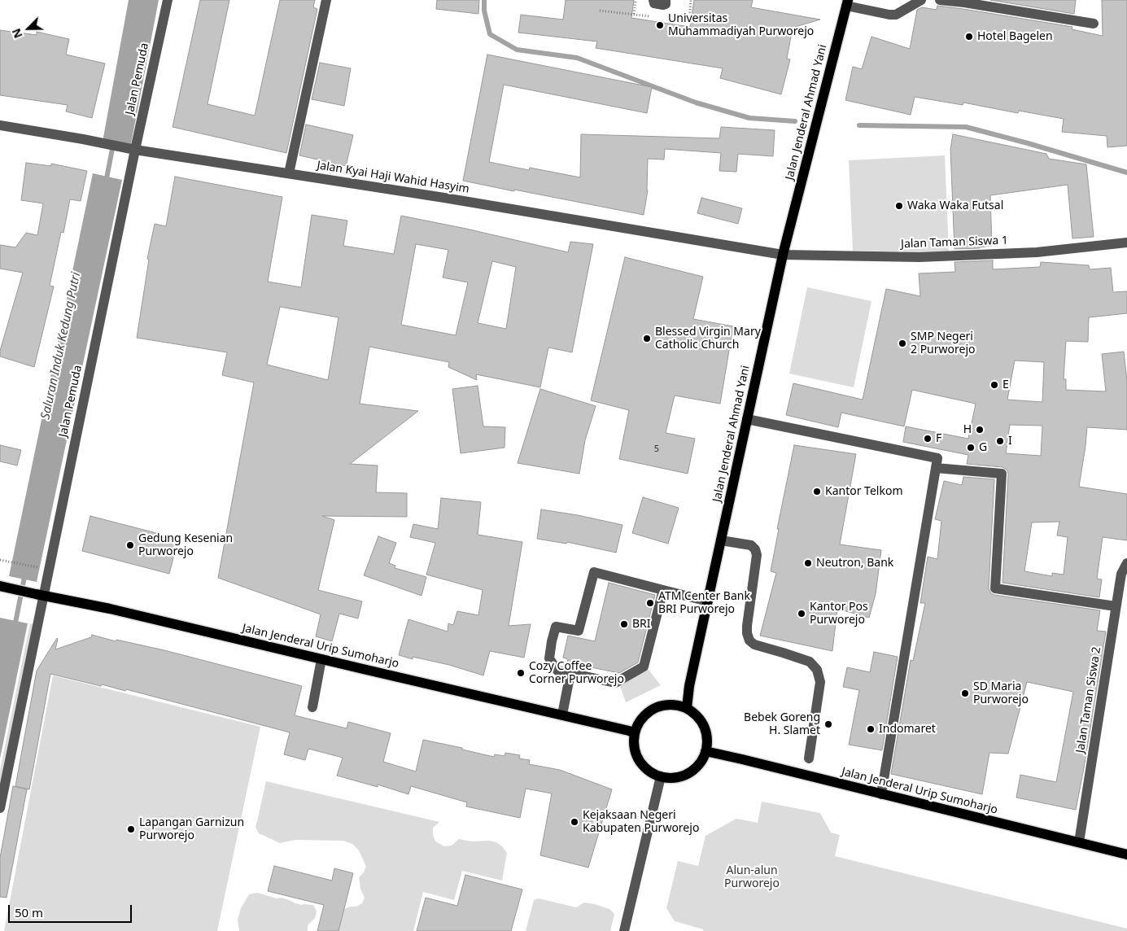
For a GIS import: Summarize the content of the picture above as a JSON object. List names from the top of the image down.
{
  "streets": {
    "main road": ["Jalan Jenderal Ahmad Yani", "Jalan Jenderal Urip Sumoharjo"],
    "street": [
      "Jalan Pemuda",
      "Jalan Kyai Haji Wahid Hasyim",
      "Jalan Taman Siswa 1",
      "Jalan Taman Siswa 2"
    ]
  },
  "crossings": [
    ["Jalan Pemuda", "Jalan Kyai Haji Wahid Hasyim"],
    ["Jalan Pemuda", "Jalan Jenderal Urip Sumoharjo"],
    ["Jalan Jenderal Ahmad Yani", "Jalan Kyai Haji Wahid Hasyim"],
    ["Jalan Jenderal Ahmad Yani", "Jalan Taman Siswa 1"],
    ["Jalan Jenderal Ahmad Yani", "Jalan Jenderal Urip Sumoharjo"],
    ["Jalan Kyai Haji Wahid Hasyim", "Jalan Taman Siswa 1"],
    ["Jalan Jenderal Urip Sumoharjo", "Jalan Taman Siswa 2"]
  ],
  "water": ["Saluran Induk Kedung Putri"],
  "parks": ["Alun-alun Purworejo"],
  "places": [
    "Universitas Muhammadiyah Purworejo",
    "Hotel Bagelen",
    "Waka Waka Futsal",
    "Blessed Virgin Mary Catholic Church",
    "SMP Negeri 2 Purworejo",
    "E",
    "H",
    "F",
    "I",
    "G",
    "Kantor Telkom",
    "Gedung Kesenian Purworejo",
    "Neutron, Bank",
    "ATM Center Bank BRI Purworejo",
    "Kantor Pos Purworejo",
    "BRI",
    "Cozy Coffee Corner Purworejo",
    "SD Maria Purworejo",
    "Bebek Goreng H. Slamet",
    "Indomaret",
    "Kejaksaan Negeri Kabupaten Purworejo",
    "Lapangan Garnizun Purworejo"
  ],
  "house_numbers": ["5"],
  "scale_bar": "50 m",
  "north": "bottom left"
}
